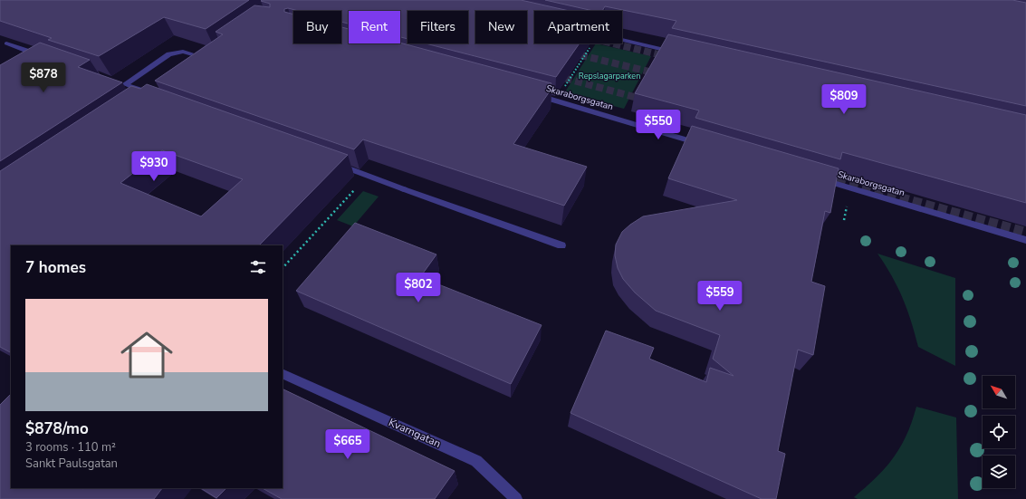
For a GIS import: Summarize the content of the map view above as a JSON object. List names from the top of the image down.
{
  "streets": {
    "street": ["Skaraborgsgatan", "Kvarngatan"]
  },
  "parks": ["Repslagarparken"],
  "north": "top left",
  "page": {
    "chip": [
      "Buy",
      "Rent",
      "Filters",
      "New",
      "Apartment"
    ],
    "price": [
      "$878",
      "$809",
      "$550",
      "$930",
      "$802",
      "$559",
      "$665"
    ],
    "heading": "7 homes",
    "list": [
      {
        "name": "$878/mo",
        "note": "3 rooms · 110 m² · Sankt Paulsgatan"
      }
    ]
  }
}
